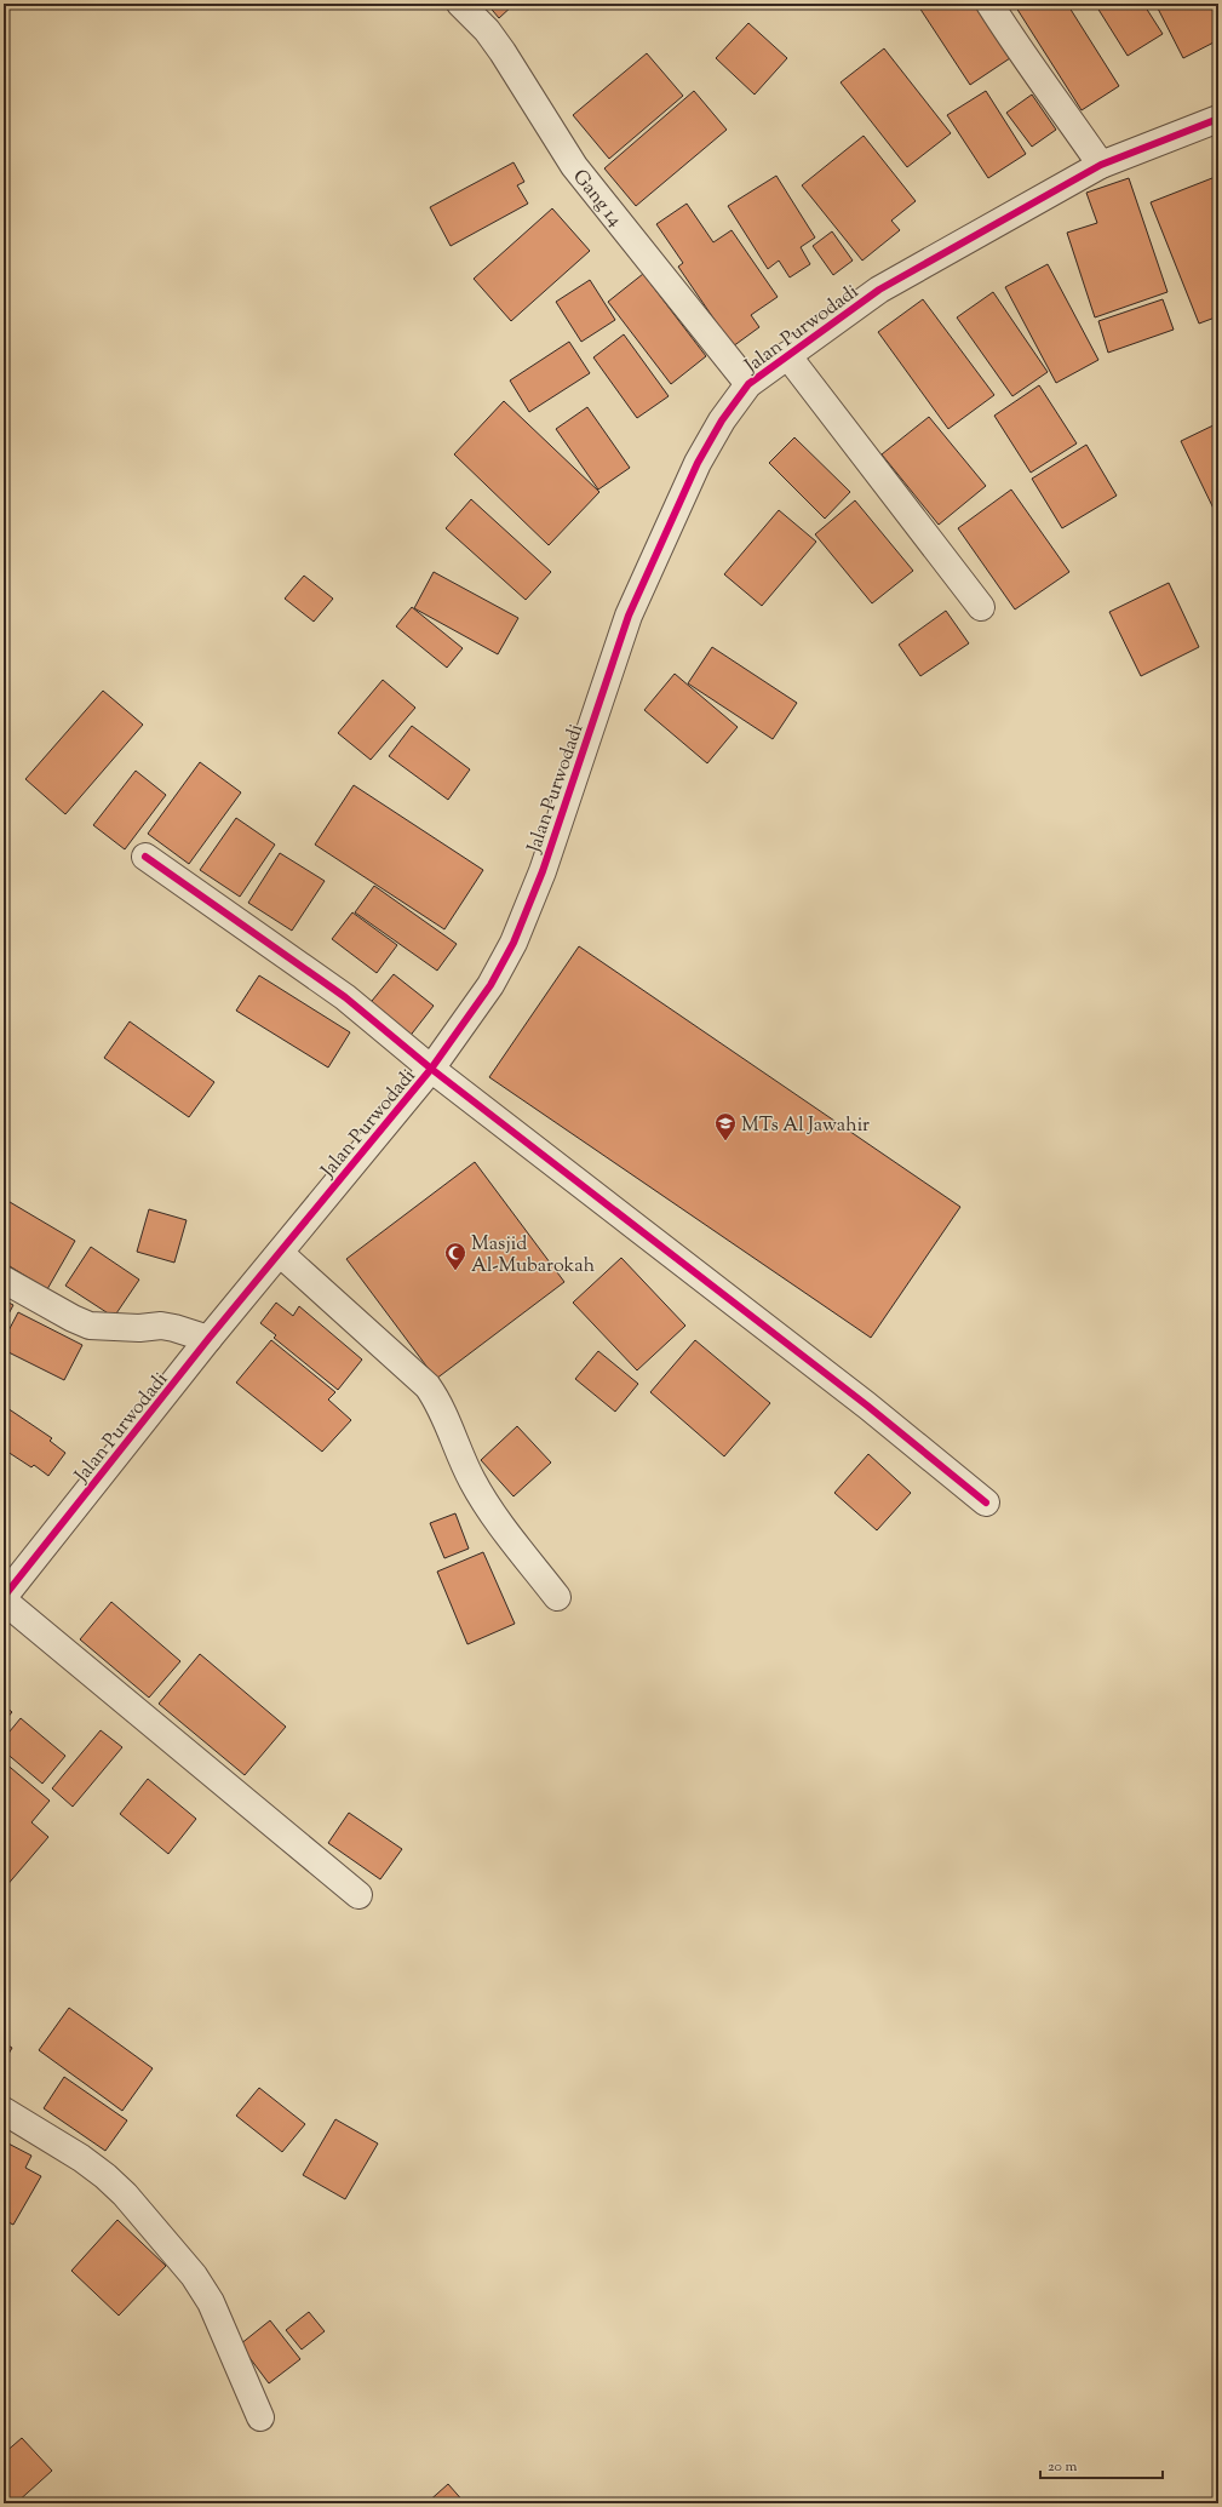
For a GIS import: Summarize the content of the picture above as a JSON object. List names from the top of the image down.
{
  "streets": {
    "street": ["Gang 14", "Jalan Purwodadi"]
  },
  "crossings": [
    ["Gang 14", "Jalan Purwodadi"]
  ],
  "places": {
    "school or university": ["MTs Al Jawahir"],
    "mosque": ["Masjid Al-Mubarokah"]
  },
  "scale_bar": "20 m"
}
